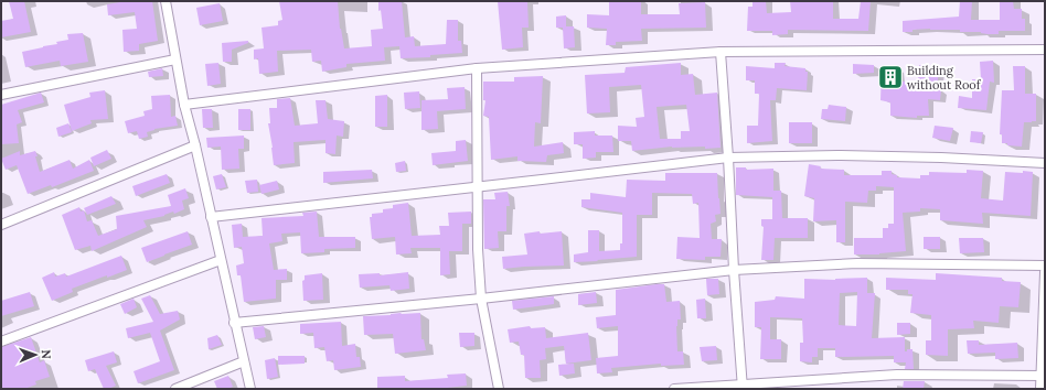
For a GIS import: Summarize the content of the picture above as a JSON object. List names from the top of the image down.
{
  "places": {
    "building": ["Building without Roof"]
  },
  "north": "right"
}
